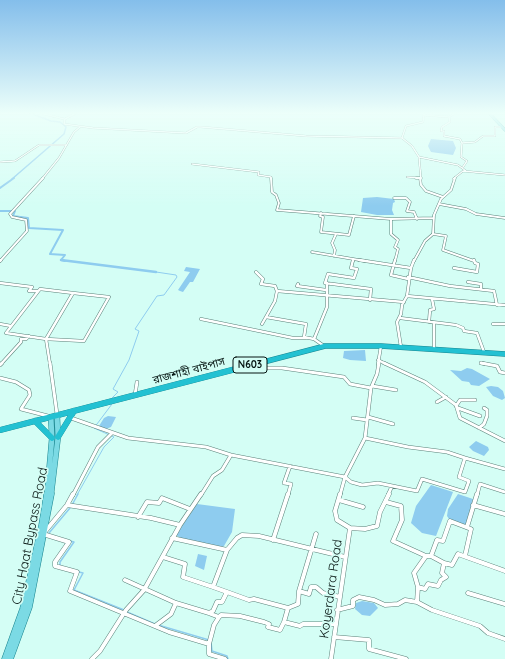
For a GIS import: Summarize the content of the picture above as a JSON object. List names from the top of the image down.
{
  "streets": {
    "highway": ["N603", "রাজশাহী বাইপাস"],
    "main road": ["City Haat Bypass Road"],
    "street": ["Koyerdara Road"]
  },
  "crossings": [
    ["রাজশাহী বাইপাস", "City Haat Bypass Road"],
    ["রাজশাহী বাইপাস", "Koyerdara Road"]
  ]
}
